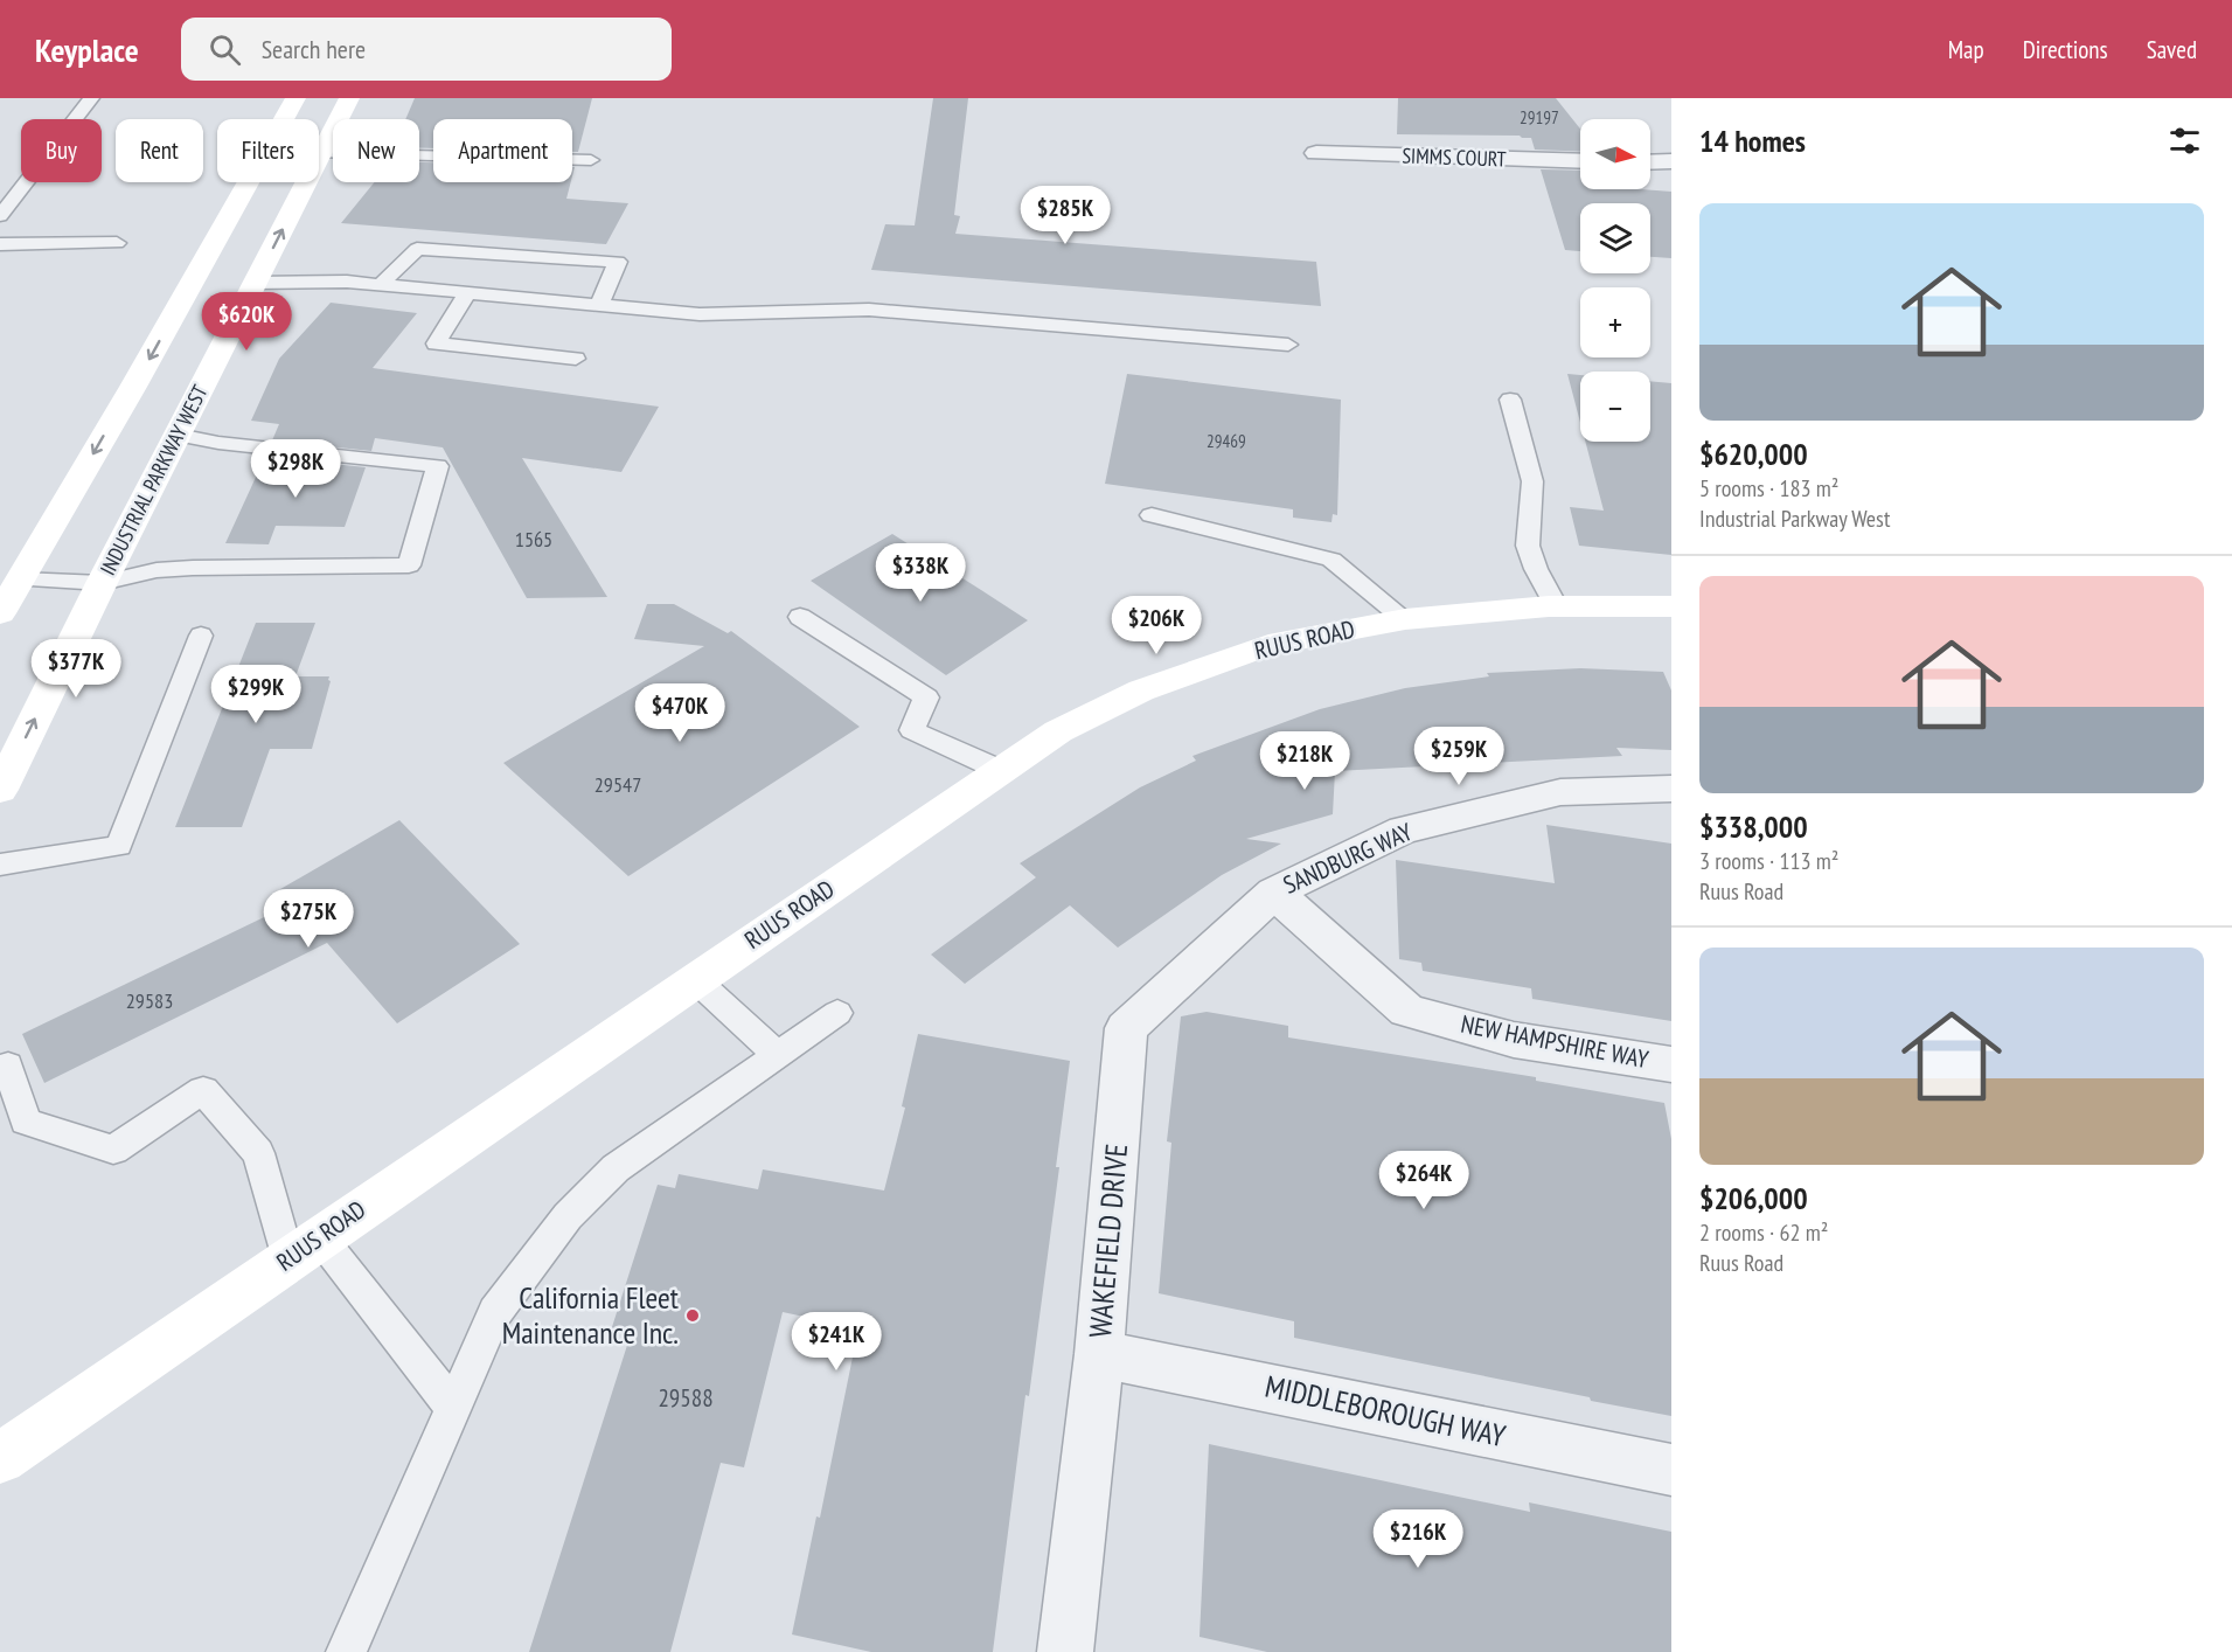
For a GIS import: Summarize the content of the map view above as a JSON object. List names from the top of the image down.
{
  "streets": {
    "main road": ["INDUSTRIAL PARKWAY WEST", "RUUS ROAD"],
    "street": [
      "SIMMS COURT",
      "SANDBURG WAY",
      "NEW HAMPSHIRE WAY",
      "WAKEFIELD DRIVE",
      "MIDDLEBOROUGH WAY"
    ]
  },
  "crossings": [
    ["SANDBURG WAY", "NEW HAMPSHIRE WAY"],
    ["SANDBURG WAY", "WAKEFIELD DRIVE"],
    ["NEW HAMPSHIRE WAY", "WAKEFIELD DRIVE"],
    ["WAKEFIELD DRIVE", "MIDDLEBOROUGH WAY"]
  ],
  "places": ["California Fleet Maintenance Inc."],
  "house_numbers": [
    "29197",
    "29469",
    "1565",
    "29547",
    "29583",
    "29588"
  ],
  "north": "right",
  "page": {
    "header": "Keyplace",
    "search": "Search here",
    "nav": ["Map", "Directions", "Saved"],
    "heading": "14 homes",
    "map_buttons": ["+", "−"],
    "chip": [
      "Buy",
      "Rent",
      "Filters",
      "New",
      "Apartment"
    ],
    "list": [
      {
        "name": "$620,000",
        "note": "5 rooms · 183 m² · Industrial Parkway West"
      },
      {
        "name": "$338,000",
        "note": "3 rooms · 113 m² · Ruus Road"
      },
      {
        "name": "$206,000",
        "note": "2 rooms · 62 m² · Ruus Road"
      }
    ],
    "price": [
      "$285K",
      "$620K",
      "$298K",
      "$338K",
      "$206K",
      "$377K",
      "$299K",
      "$470K",
      "$259K",
      "$218K",
      "$275K",
      "$264K",
      "$241K",
      "$216K"
    ]
  }
}
